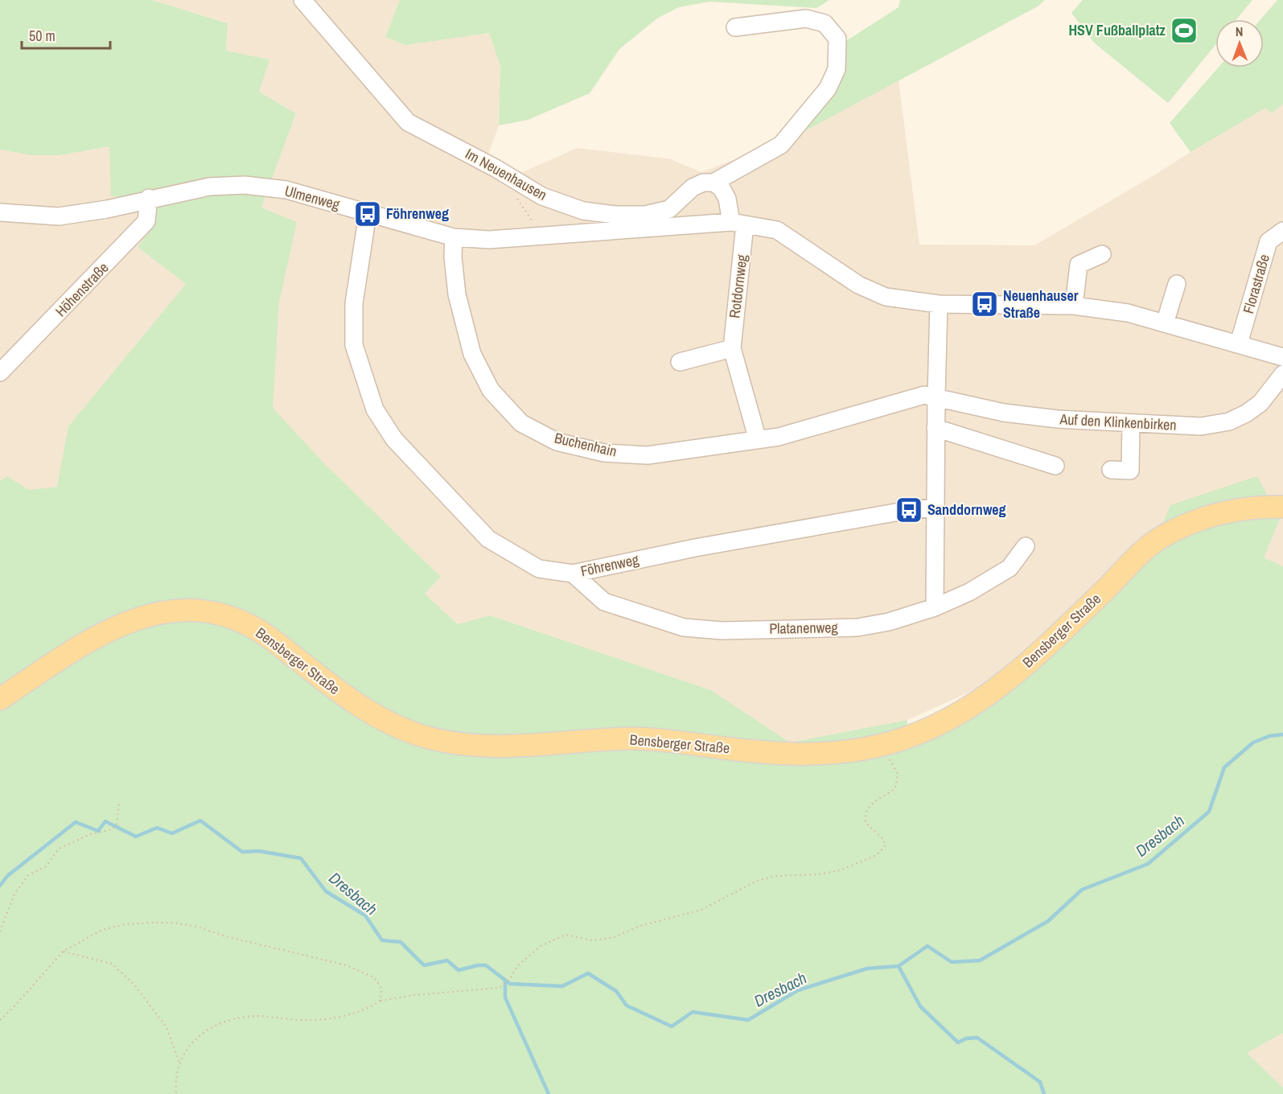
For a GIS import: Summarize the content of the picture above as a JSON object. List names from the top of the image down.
{
  "streets": {
    "main road": ["Bensberger Straße"],
    "street": [
      "Im Neuenhausen",
      "Ulmenweg",
      "Florastraße",
      "Rotdornweg",
      "Höhenstraße",
      "Auf den Klinkenbirken",
      "Buchenhain",
      "Föhrenweg",
      "Platanenweg"
    ]
  },
  "crossings": [
    ["Ulmenweg", "Rotdornweg"],
    ["Ulmenweg", "Höhenstraße"],
    ["Ulmenweg", "Buchenhain"],
    ["Ulmenweg", "Föhrenweg"],
    ["Rotdornweg", "Buchenhain"],
    ["Auf den Klinkenbirken", "Buchenhain"],
    ["Föhrenweg", "Platanenweg"]
  ],
  "water": ["Dresbach"],
  "places": {
    "sports": ["HSV Fußballplatz"],
    "bus stop": ["Föhrenweg", "Neuenhauser Straße", "Sanddornweg"]
  },
  "scale_bar": "50 m",
  "north": "top"
}
